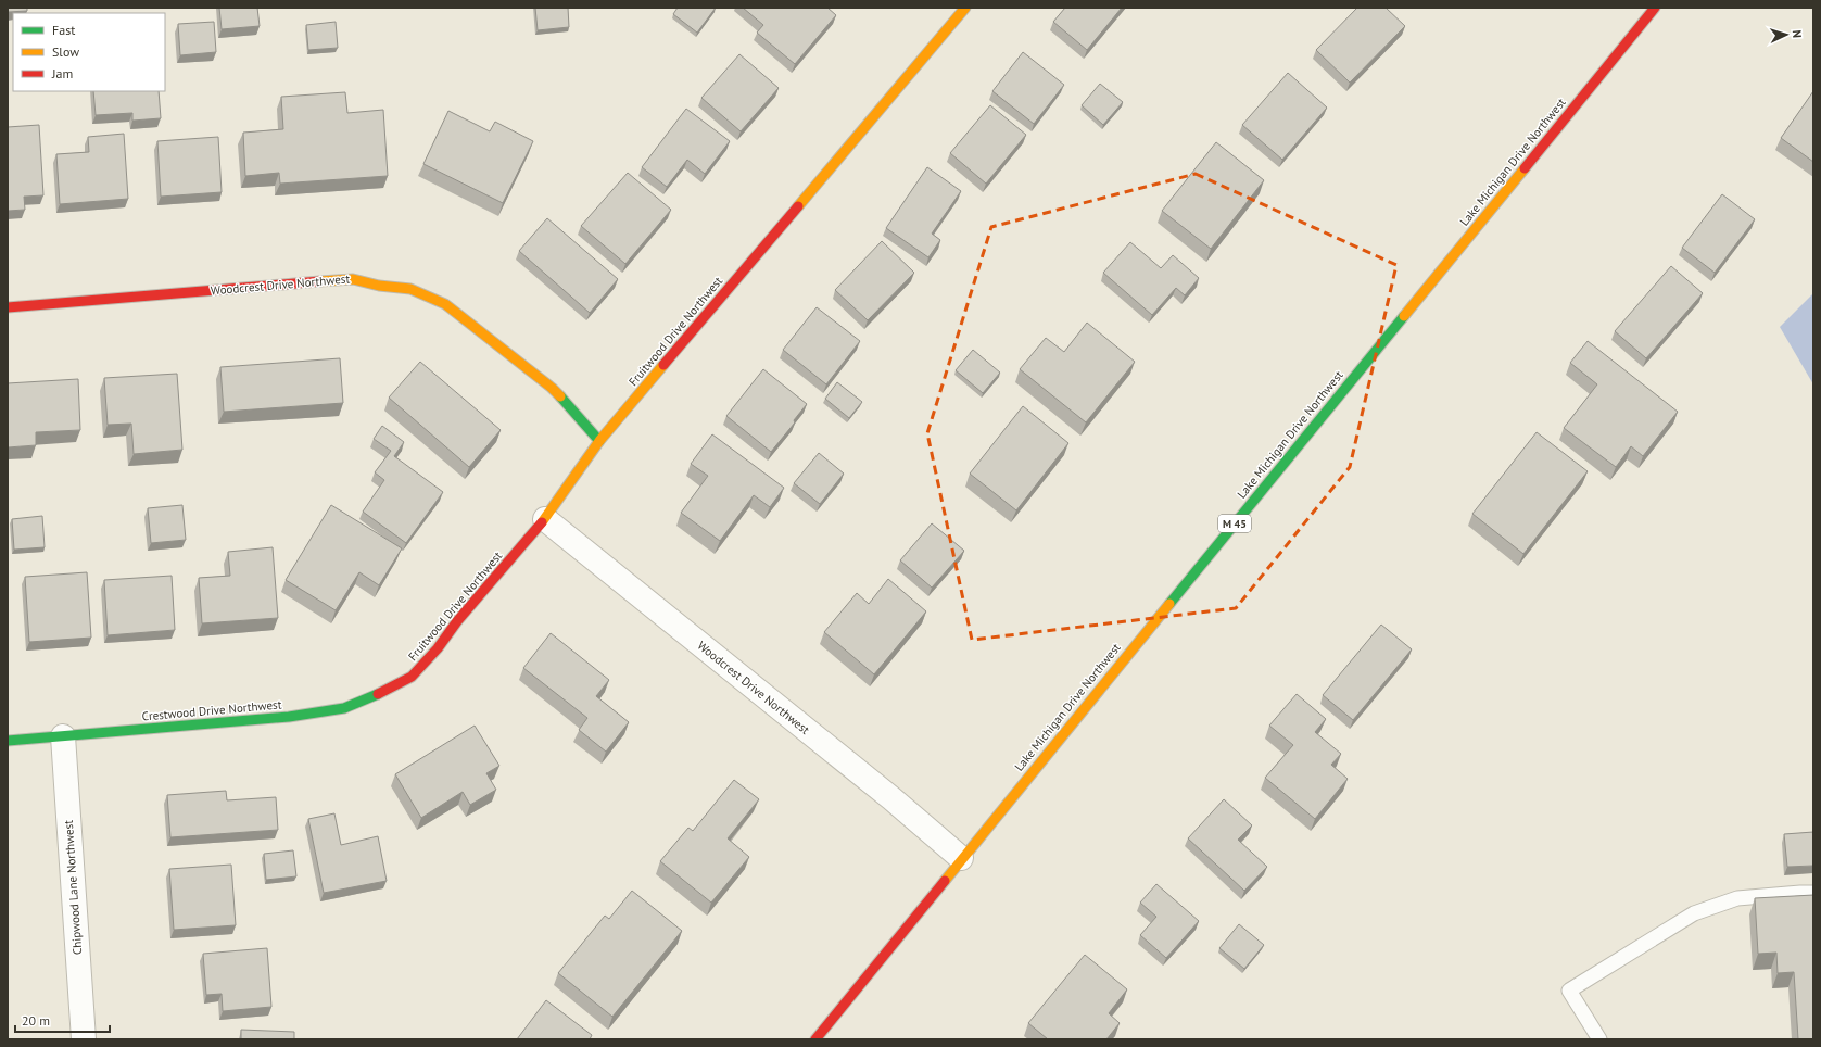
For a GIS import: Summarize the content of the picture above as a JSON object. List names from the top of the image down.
{
  "streets": {
    "main road": [
      "Lake Michigan Drive Northwest",
      "Woodcrest Drive Northwest",
      "Fruitwood Drive Northwest",
      "M 45",
      "Crestwood Drive Northwest"
    ],
    "street": ["Chipwood Lane Northwest"]
  },
  "crossings": [
    ["Lake Michigan Drive Northwest", "Woodcrest Drive Northwest"],
    ["Woodcrest Drive Northwest", "Fruitwood Drive Northwest"],
    ["Fruitwood Drive Northwest", "Crestwood Drive Northwest"],
    ["Crestwood Drive Northwest", "Chipwood Lane Northwest"]
  ],
  "legend": ["Fast", "Slow", "Jam"],
  "scale_bar": "20 m",
  "north": "right"
}
